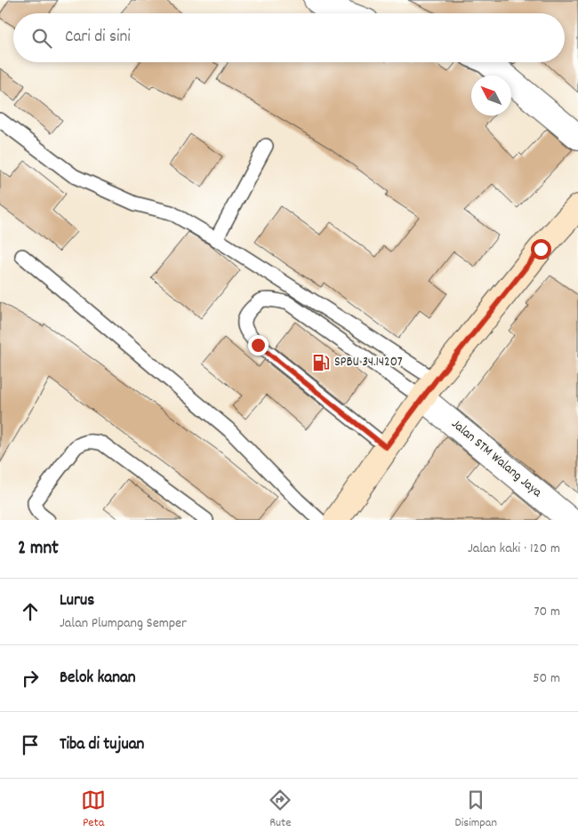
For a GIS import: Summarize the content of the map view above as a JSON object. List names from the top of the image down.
{
  "streets": {
    "street": ["Jalan STM Walang Jaya"]
  },
  "places": {
    "fuel station": ["SPBU 34.14207"]
  },
  "north": "top left",
  "page": {
    "search": "Cari di sini",
    "heading": ["2 mnt", "Jalan kaki · 120 m"],
    "list": [
      ["Lurus", "Jalan Plumpang Semper", "70 m"],
      ["Belok kanan", "50 m"],
      "Tiba di tujuan"
    ],
    "nav": ["Peta", "Rute", "Disimpan"]
  }
}
